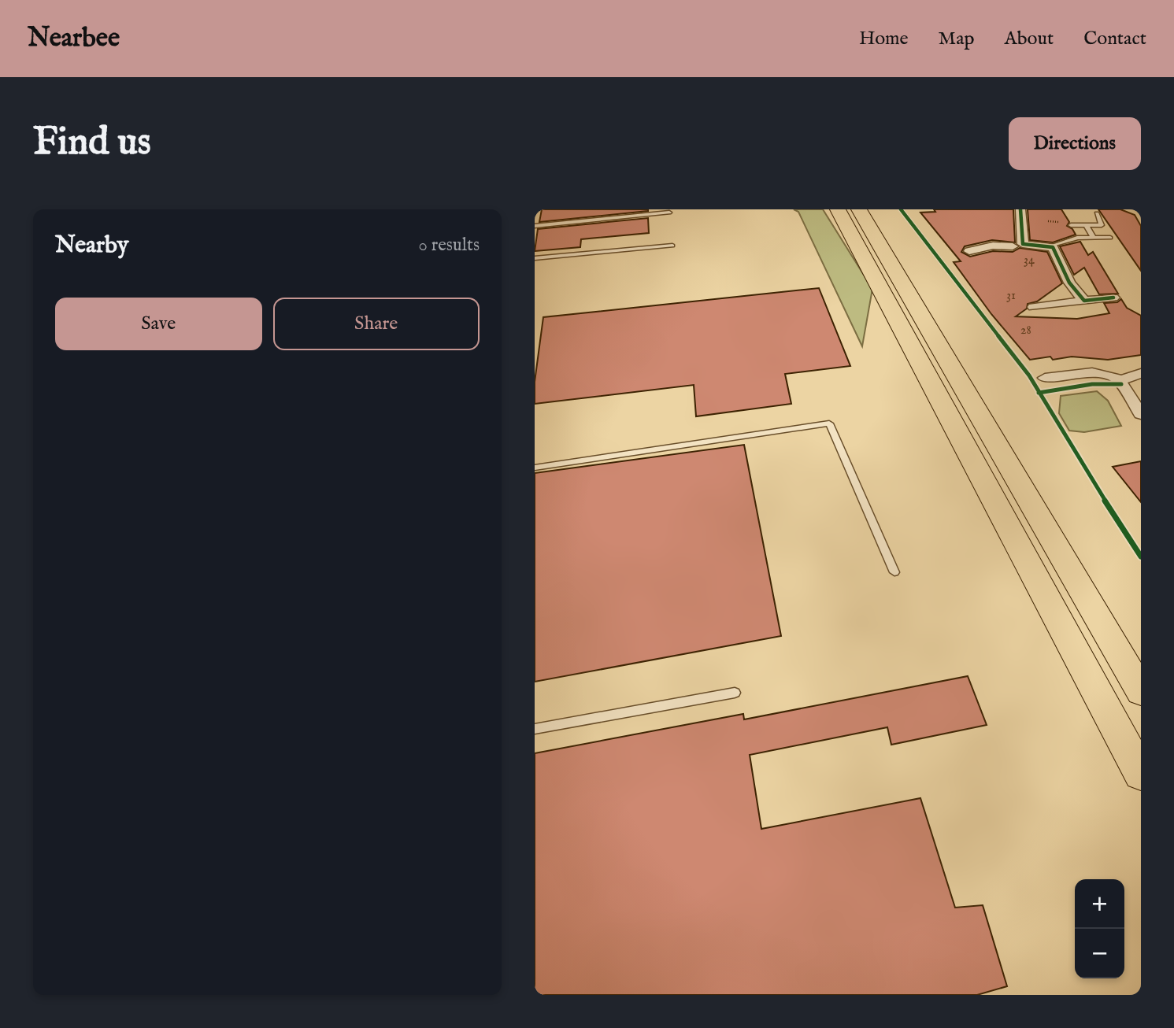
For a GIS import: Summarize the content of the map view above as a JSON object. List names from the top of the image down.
{
  "house_numbers": ["34", "31", "28"],
  "page": {
    "header": "Nearbee",
    "nav": [
      "Home",
      "Map",
      "About",
      "Contact"
    ],
    "buttons": [
      "Directions",
      ["Save", "Share"]
    ],
    "title": "Find us",
    "heading": ["Nearby", "0 results"],
    "map_buttons": ["+", "−"]
  }
}
